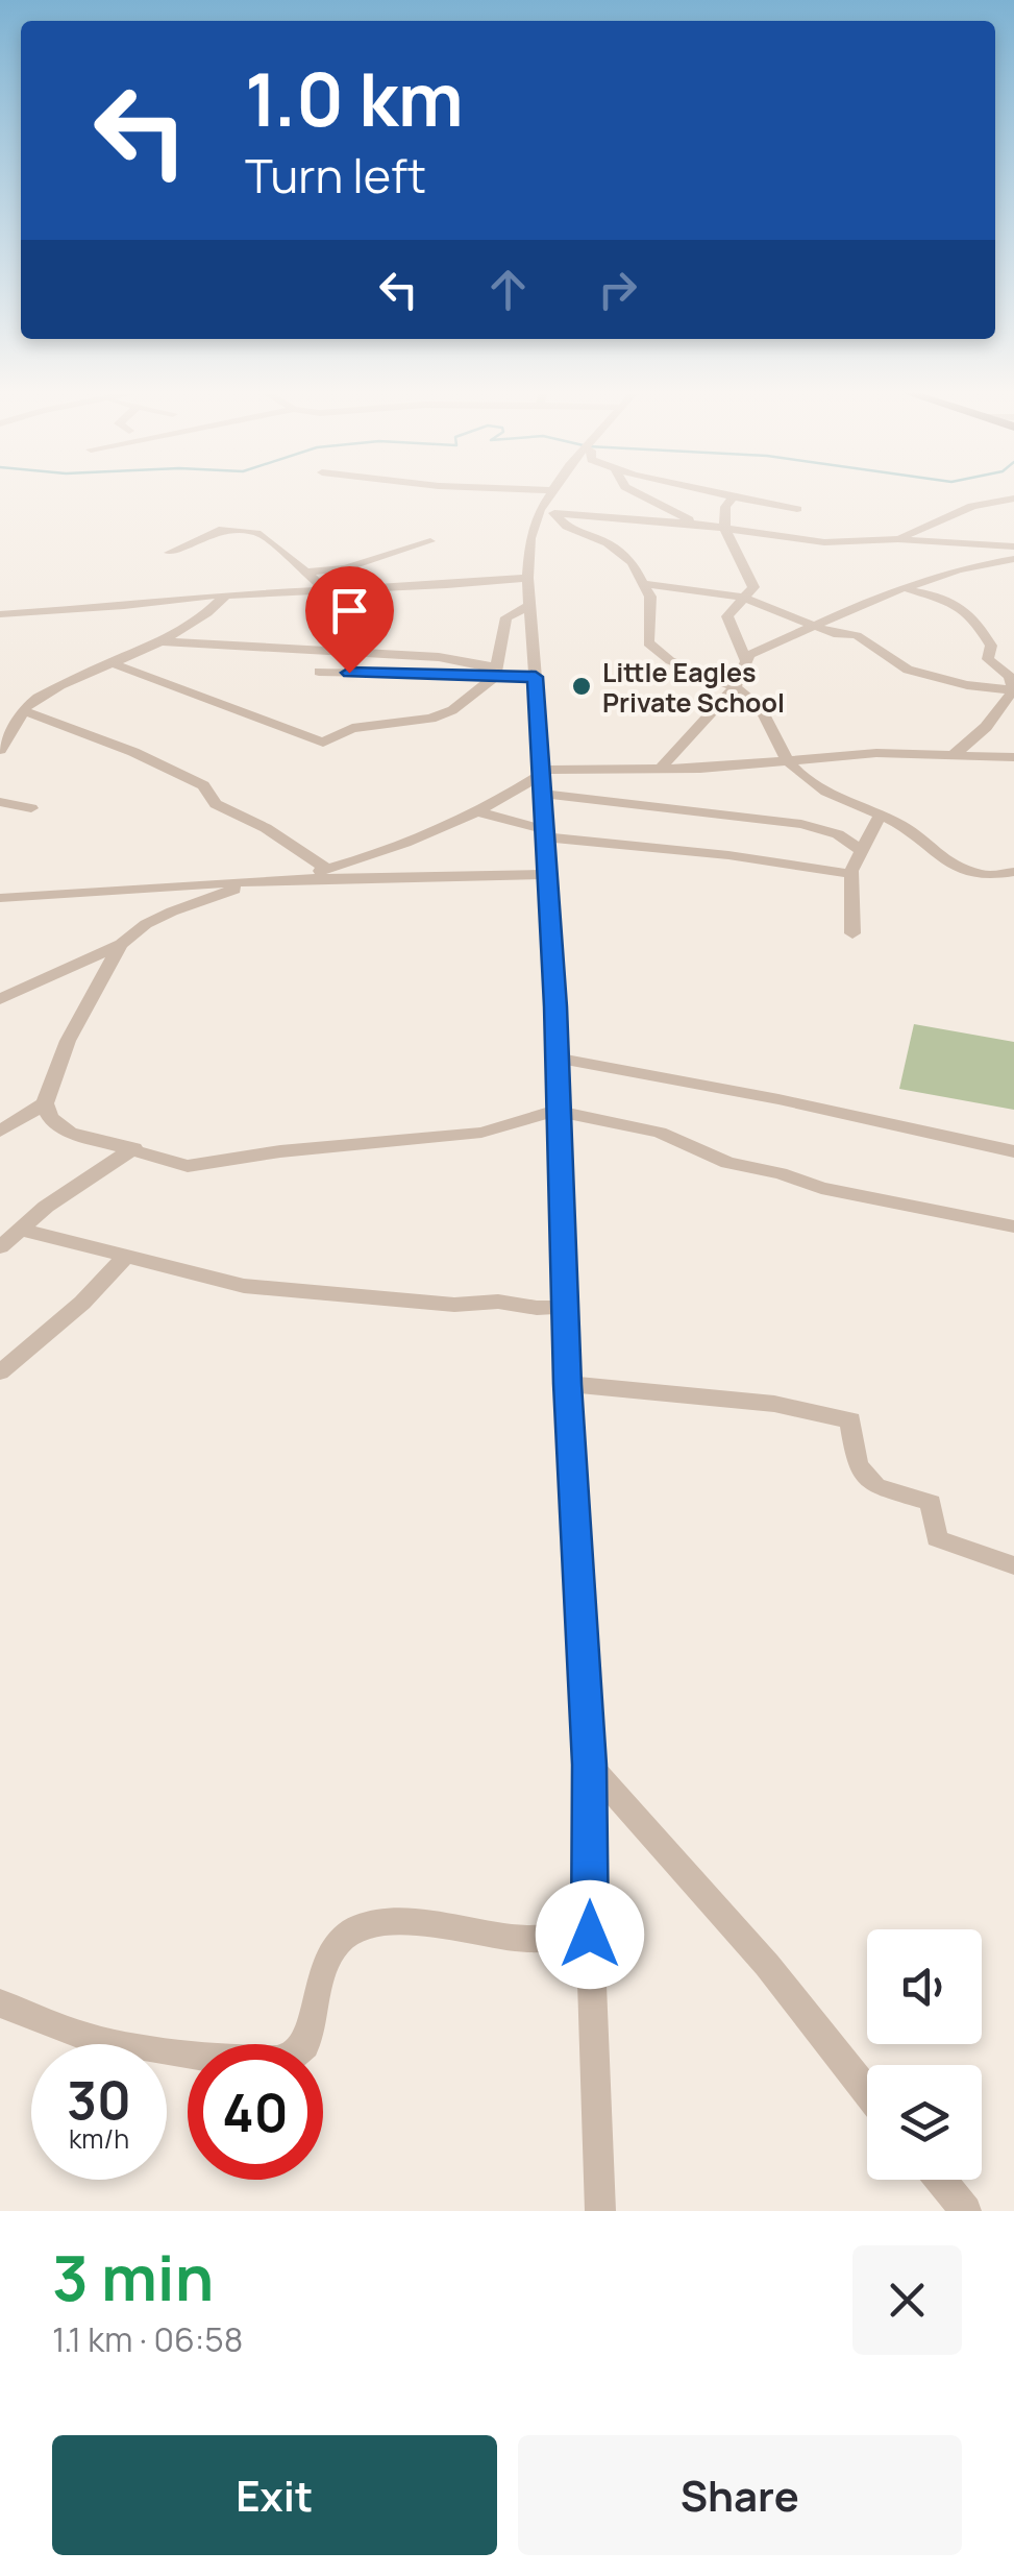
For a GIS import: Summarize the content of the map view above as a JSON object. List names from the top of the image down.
{
  "places": ["Little Eagles Private School"],
  "page": {
    "turn": ["1.0 km", "Turn left"],
    "speed": "30 km/h",
    "limit": "40",
    "heading": ["3 min", "1.1 km · 06:58"],
    "buttons": ["Exit", "Share"]
  }
}
